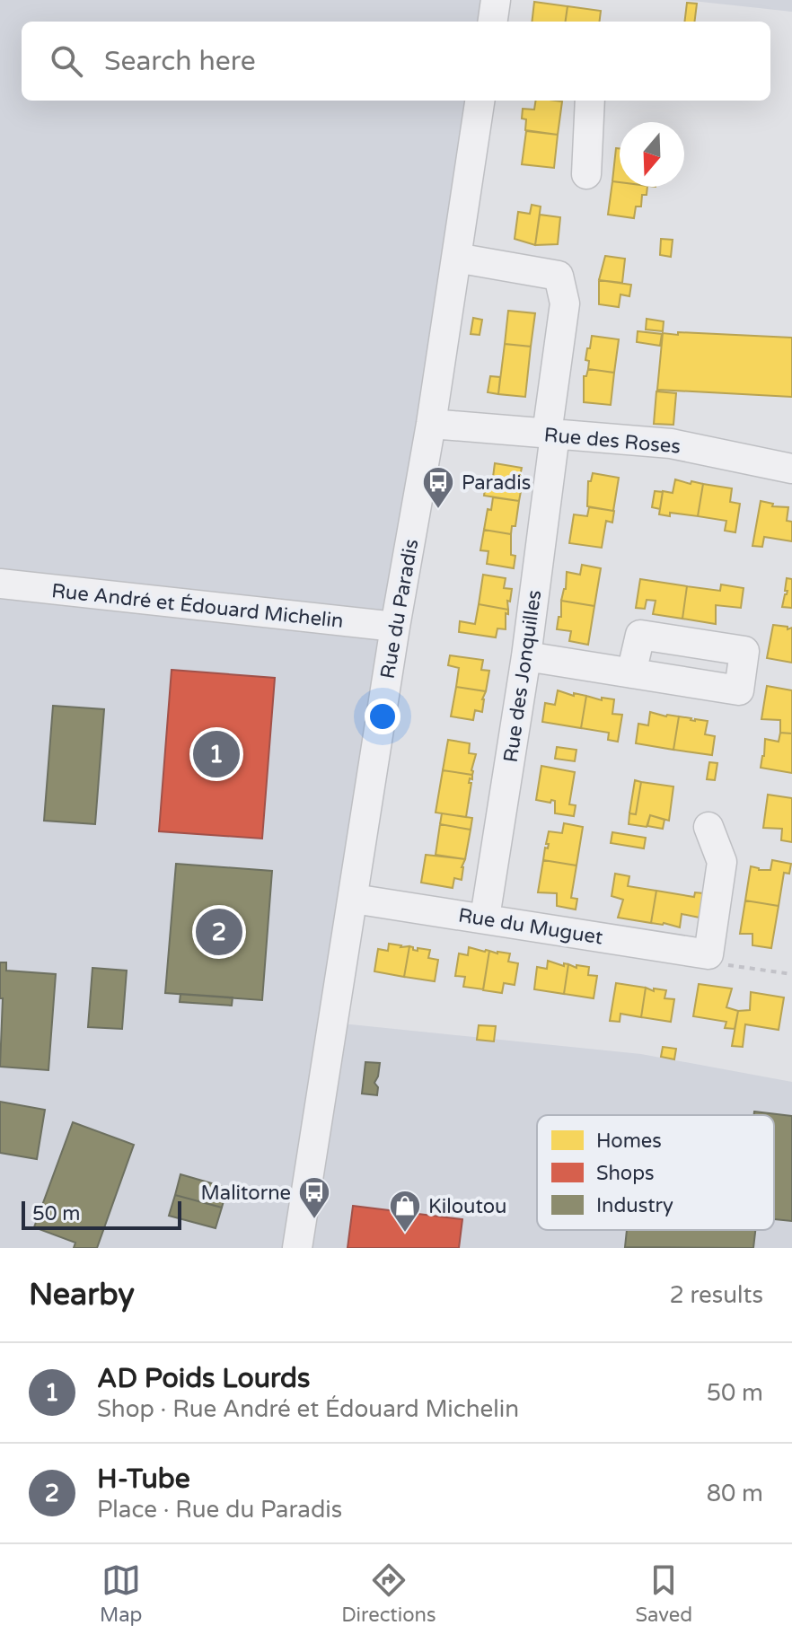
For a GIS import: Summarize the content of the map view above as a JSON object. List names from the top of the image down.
{
  "streets": {
    "street": [
      "Rue des Roses",
      "Rue André et Édouard Michelin",
      "Rue du Paradis",
      "Rue des Jonquilles",
      "Rue du Muguet"
    ]
  },
  "crossings": [
    ["Rue des Roses", "Rue du Paradis"],
    ["Rue des Roses", "Rue des Jonquilles"],
    ["Rue André et Édouard Michelin", "Rue du Paradis"],
    ["Rue du Paradis", "Rue des Jonquilles"],
    ["Rue du Paradis", "Rue du Muguet"],
    ["Rue des Jonquilles", "Rue du Muguet"]
  ],
  "places": {
    "bus stop": ["Paradis", "Malitorne"],
    "shop": ["Kiloutou"]
  },
  "legend": ["Homes", "Shops", "Industry"],
  "scale_bar": "50 m",
  "north": "bottom",
  "page": {
    "search": "Search here",
    "pins": ["1", "2"],
    "scale": "50 m",
    "heading": ["Nearby", "2 results"],
    "list": [
      {
        "mark": "1",
        "name": "AD Poids Lourds",
        "note": "Shop · Rue André et Édouard Michelin",
        "value": "50 m"
      },
      {
        "mark": "2",
        "name": "H-Tube",
        "note": "Place · Rue du Paradis",
        "value": "80 m"
      }
    ],
    "nav": ["Map", "Directions", "Saved"]
  }
}
